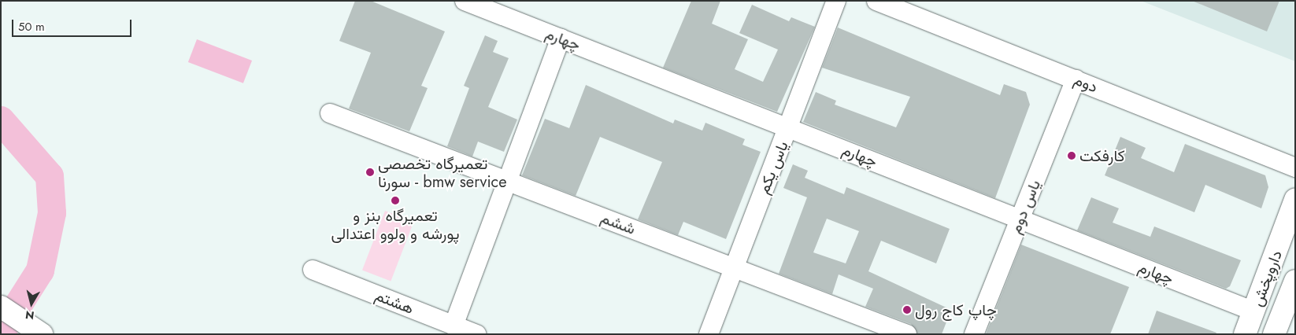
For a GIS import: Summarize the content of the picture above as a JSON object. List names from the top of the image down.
{
  "streets": {
    "main road": ["داروپخش"],
    "street": [
      "چهارم",
      "دوم",
      "یاس یکم",
      "یاس دوم",
      "ششم",
      "هشتم"
    ]
  },
  "crossings": [
    ["چهارم", "یاس یکم"],
    ["چهارم", "یاس دوم"],
    ["چهارم", "داروپخش"],
    ["دوم", "یاس دوم"],
    ["یاس یکم", "ششم"]
  ],
  "places": [
    "کارفکت",
    "تعمیرگاه تخصصی سورنا - bmw service",
    "تعمیرگاه بنز و پورشه و ولوو اعتدالی",
    "چاپ کاج رول"
  ],
  "scale_bar": "50 m",
  "north": "bottom"
}
